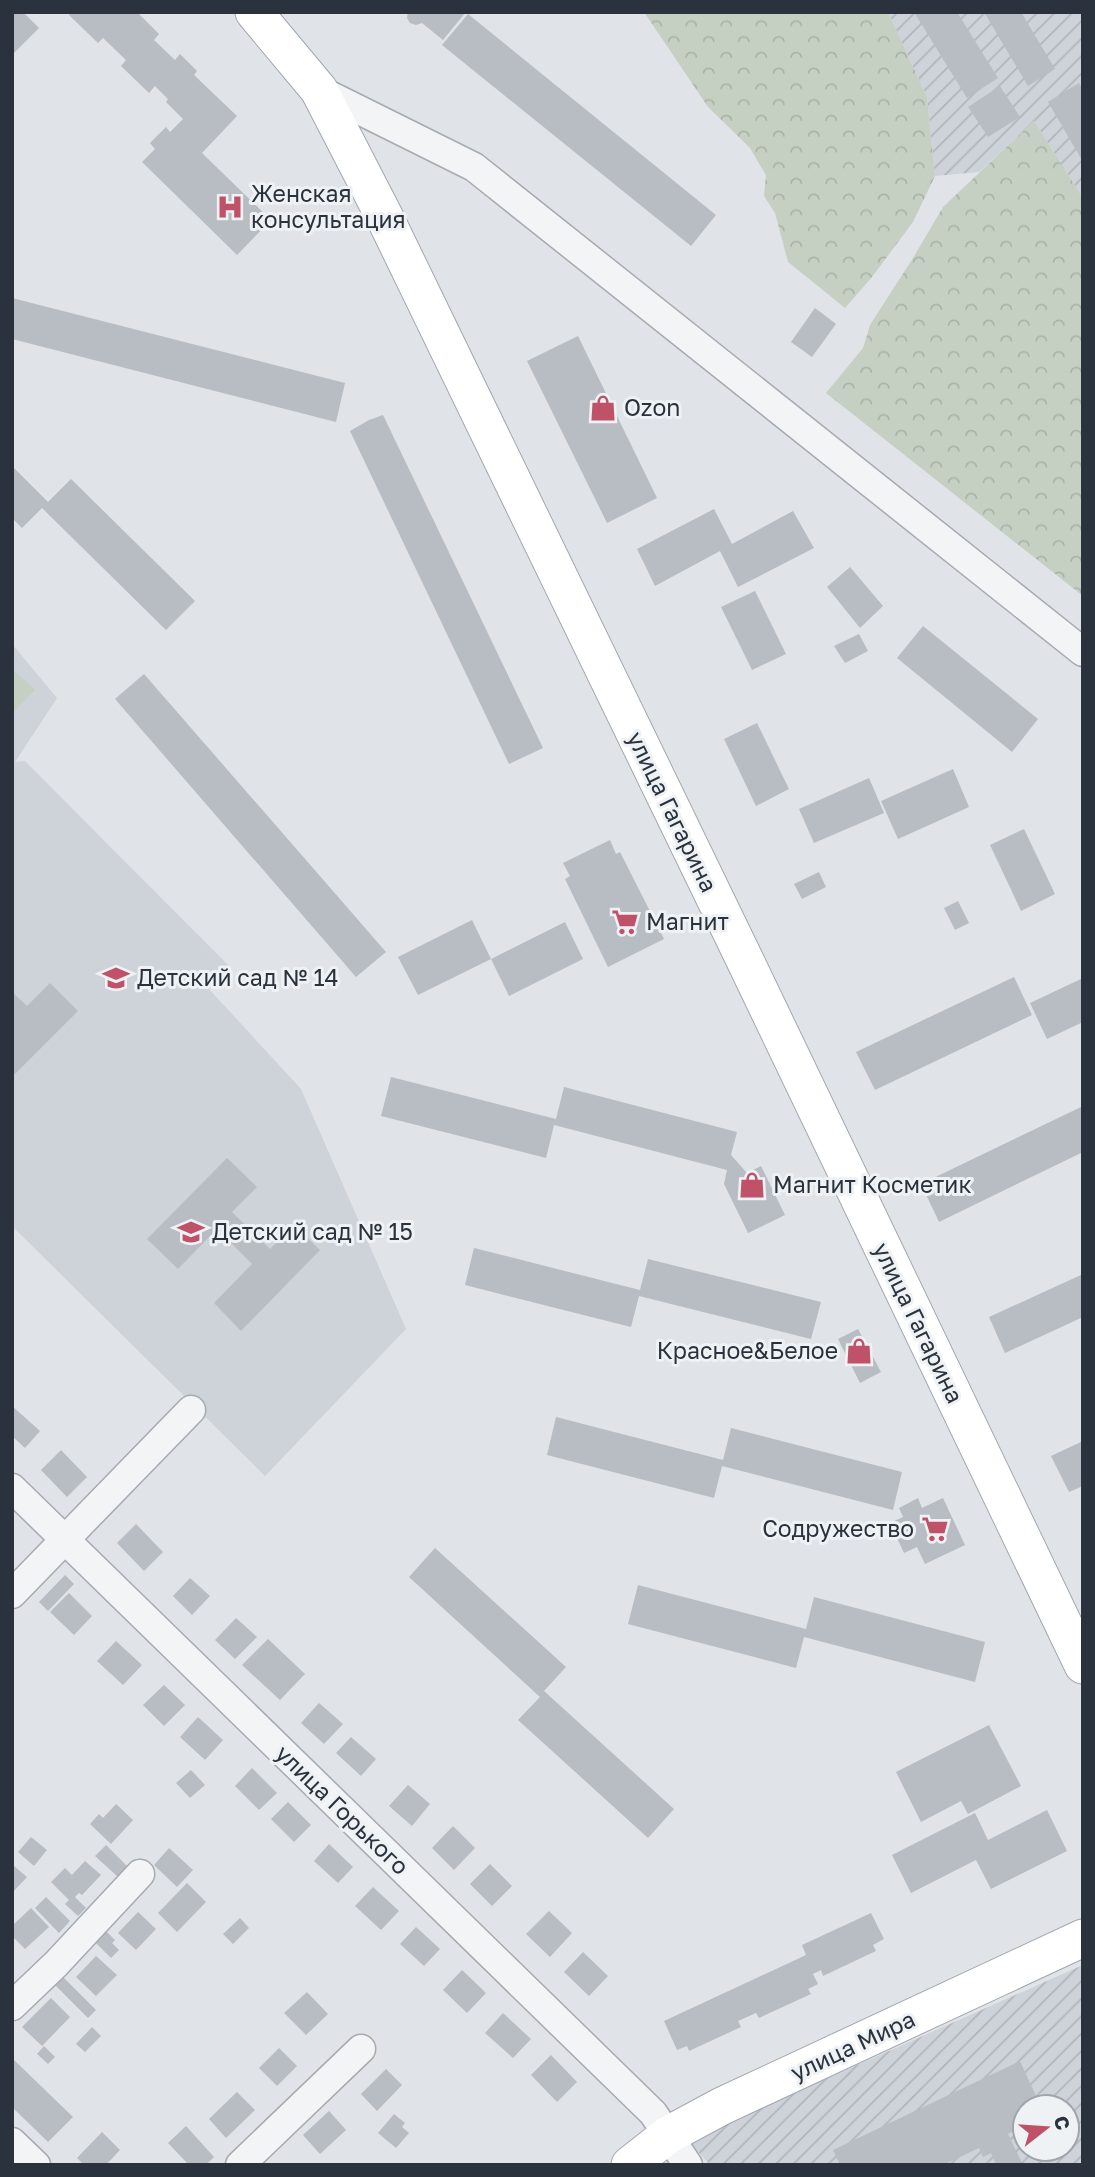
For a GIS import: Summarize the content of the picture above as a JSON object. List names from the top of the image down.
{
  "streets": {
    "main road": ["улица Гагарина", "улица Мира"],
    "street": ["улица Горького"]
  },
  "crossings": [
    ["улица Горького", "улица Мира"]
  ],
  "places": {
    "hospital": ["Женская консультация"],
    "shop": ["Ozon", "Магнит Косметик", "Красное&Белое"],
    "supermarket": ["Магнит", "Содружество"],
    "school or university": ["Детский сад № 14", "Детский сад № 15"]
  },
  "north": "right"
}
